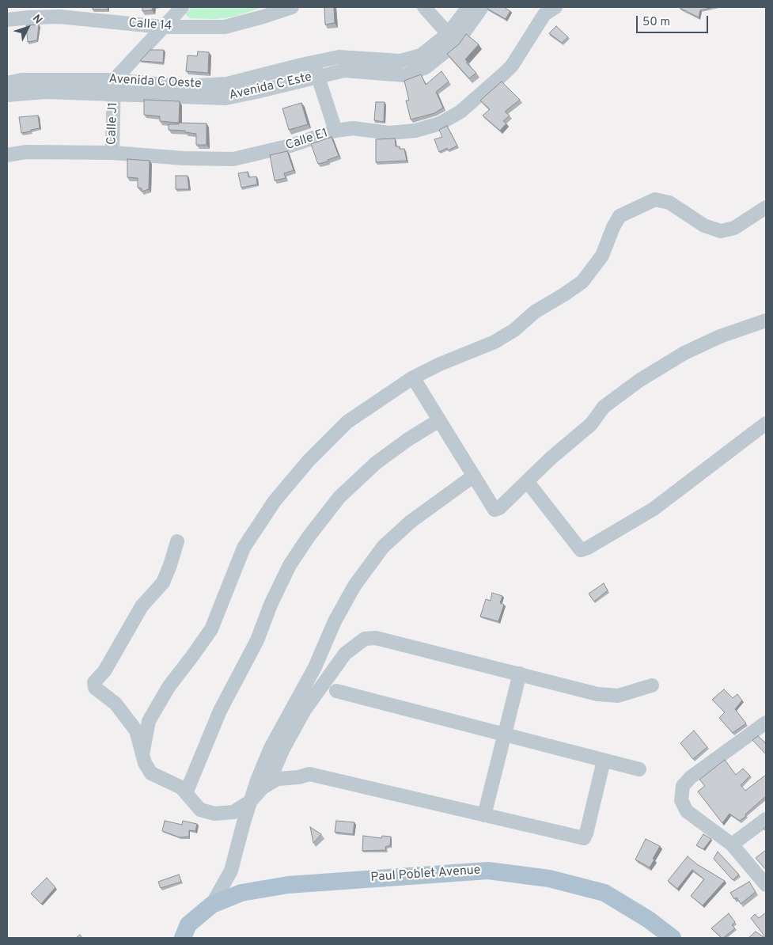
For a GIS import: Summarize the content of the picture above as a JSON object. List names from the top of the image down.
{
  "streets": {
    "main road": ["Paul Poblet Avenue"],
    "street": [
      "Calle 14",
      "Avenida C Oeste",
      "Avenida C Este",
      "Calle J1",
      "Calle E1"
    ]
  },
  "crossings": [
    ["Avenida C Oeste", "Avenida C Este"],
    ["Avenida C Oeste", "Calle J1"],
    ["Avenida C Este", "Calle J1"],
    ["Calle J1", "Calle E1"]
  ],
  "scale_bar": "50 m",
  "north": "top right"
}
